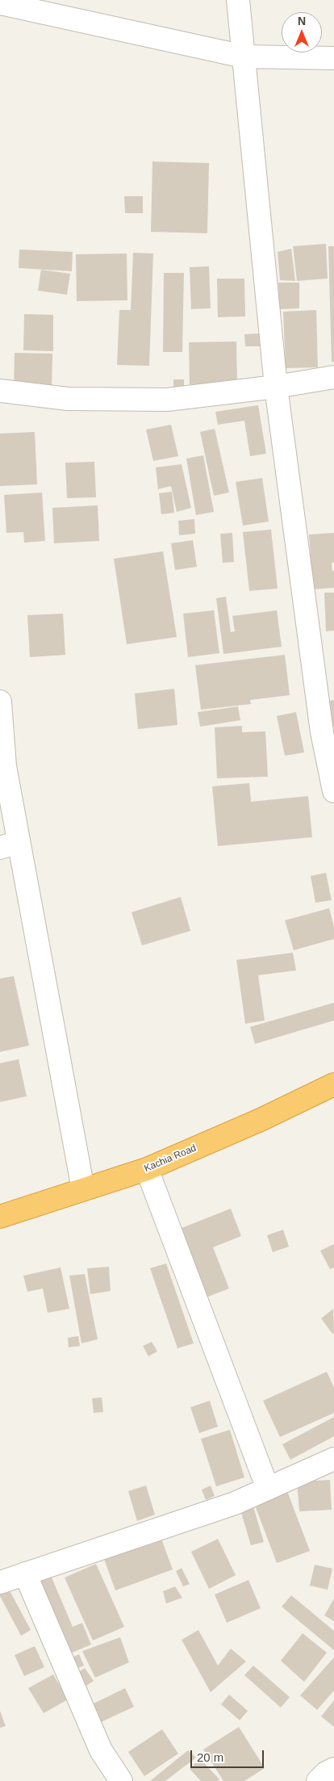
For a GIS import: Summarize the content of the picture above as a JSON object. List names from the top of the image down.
{
  "streets": {
    "highway": ["Kachia Road"]
  },
  "scale_bar": "20 m",
  "north": "top"
}
